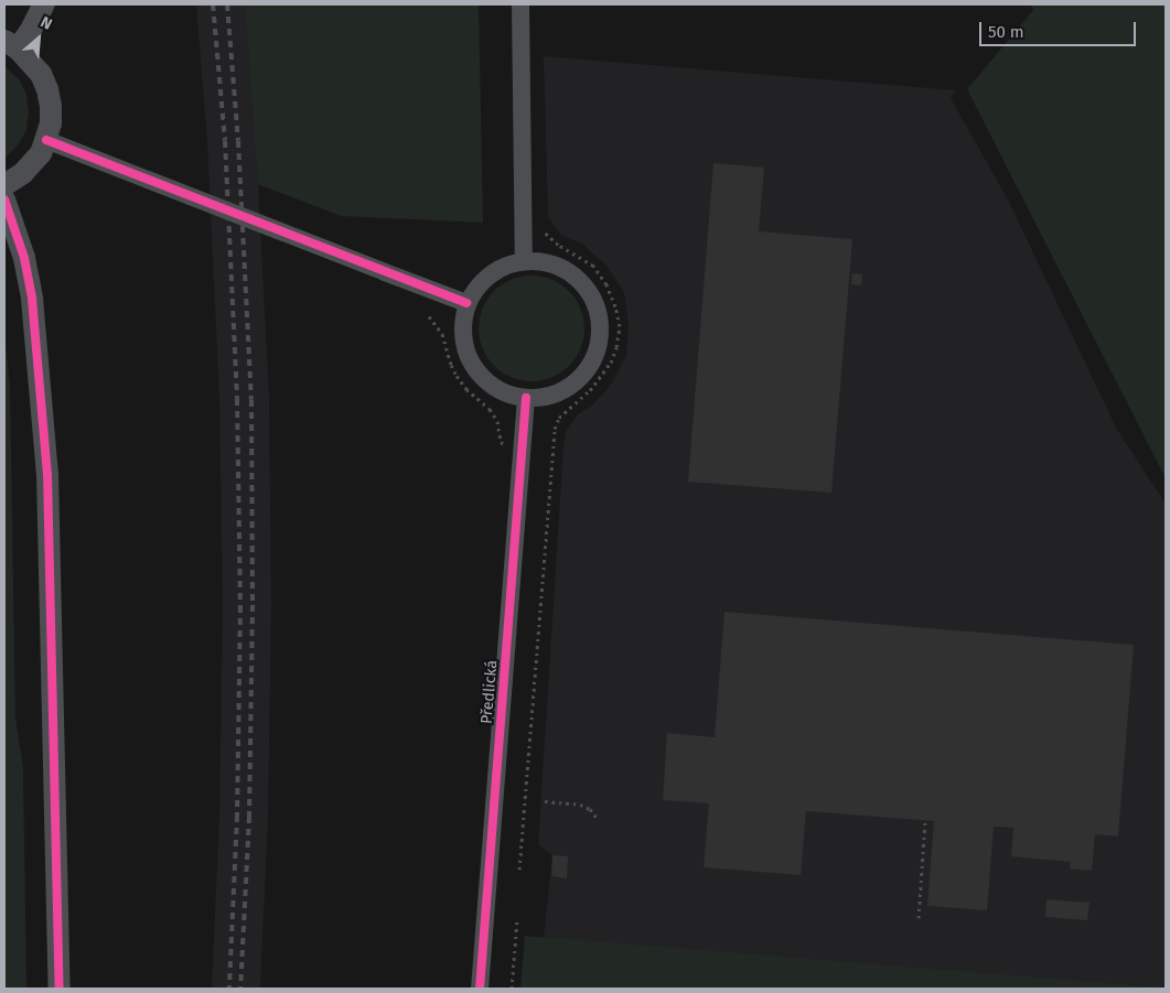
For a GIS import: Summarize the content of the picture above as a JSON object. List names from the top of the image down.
{
  "streets": {
    "street": ["Předlická"]
  },
  "scale_bar": "50 m",
  "north": "top right"
}
